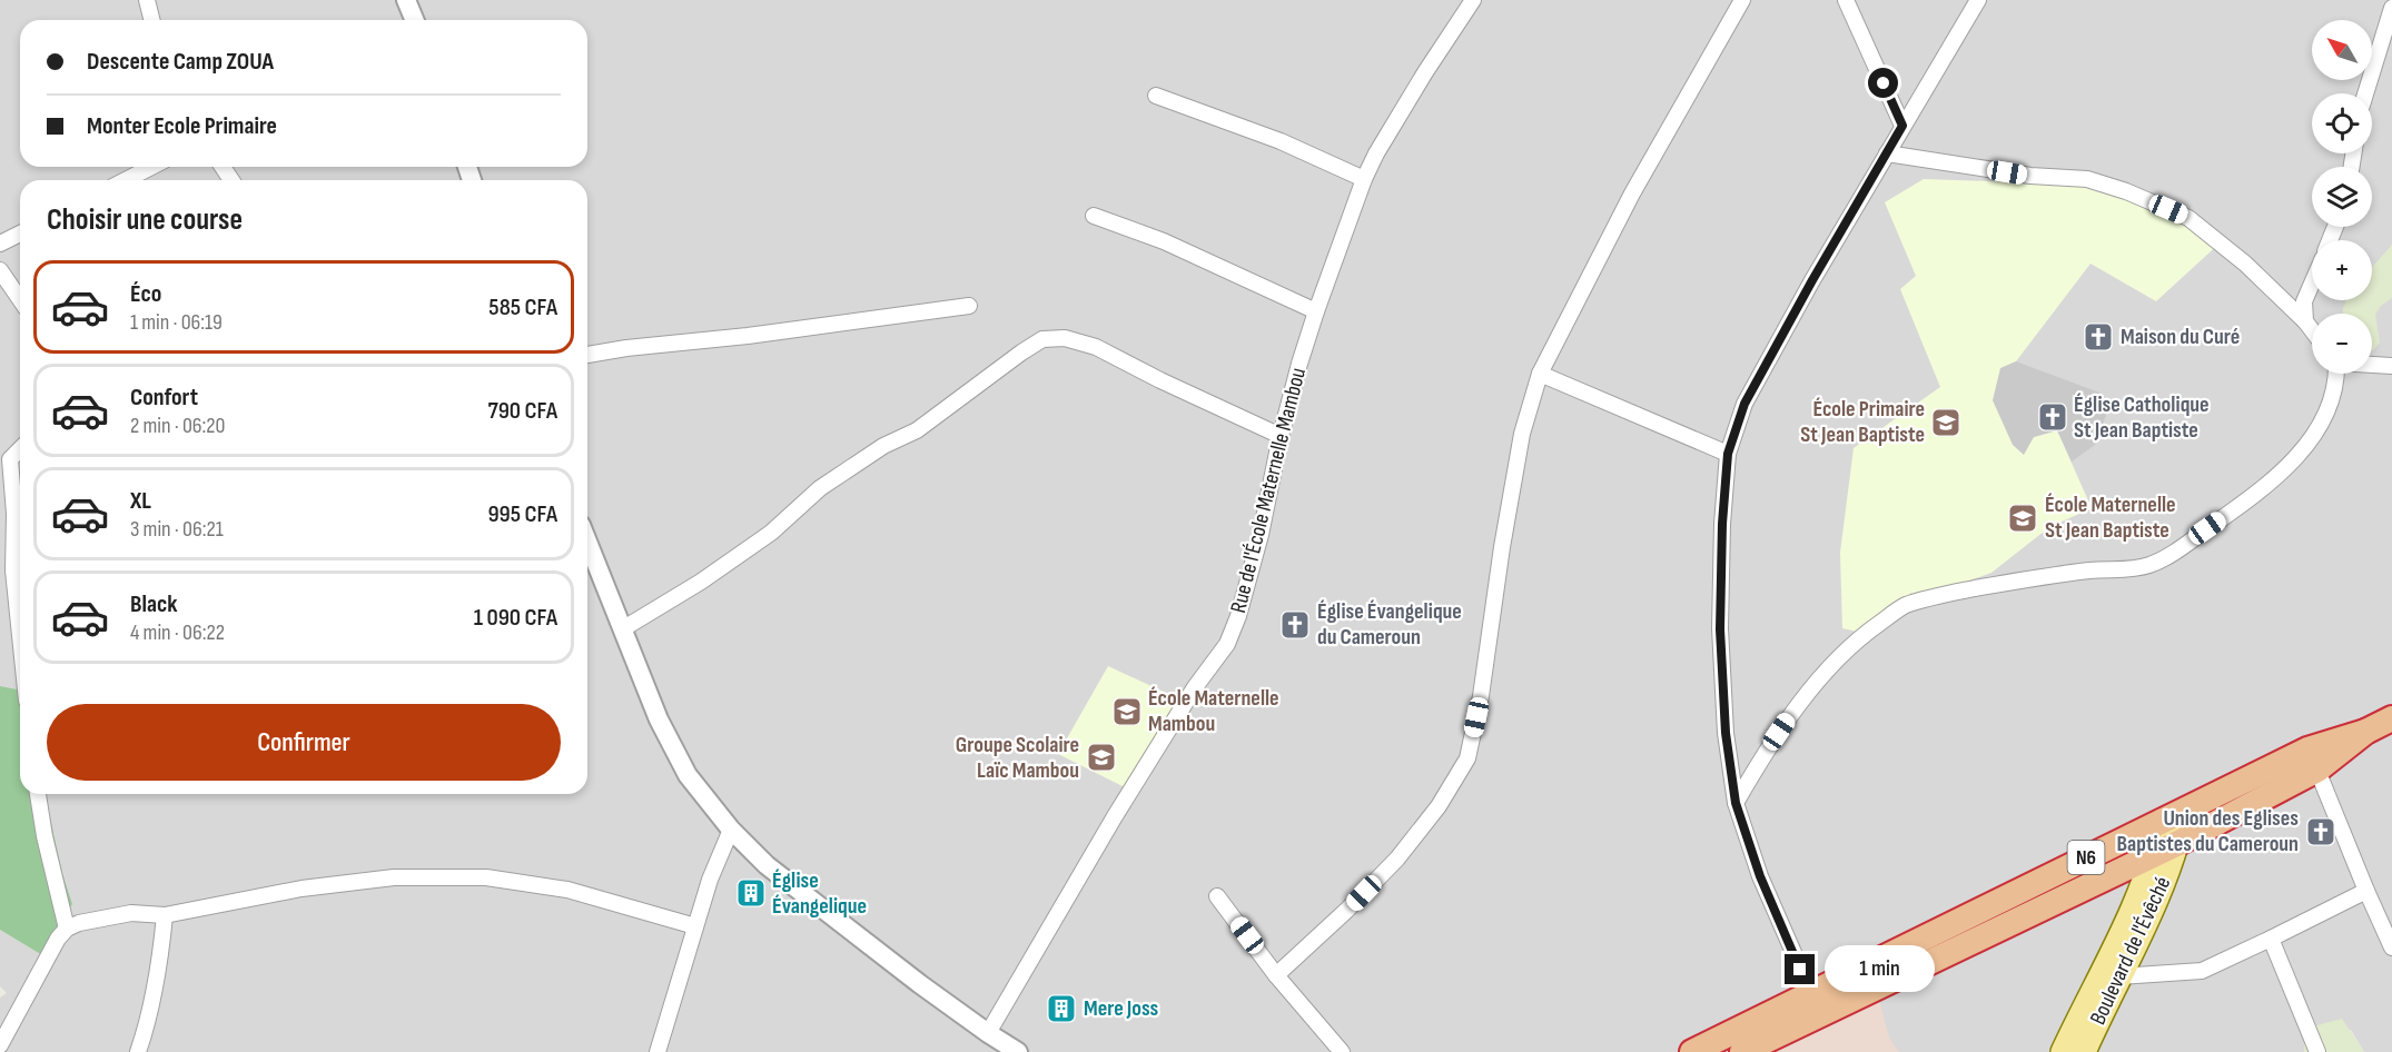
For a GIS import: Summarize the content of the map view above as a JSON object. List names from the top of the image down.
{
  "streets": {
    "highway": ["N6"],
    "main road": ["Boulevard de l'Évêché"],
    "street": ["Rue de l'École Maternelle Mambou"]
  },
  "crossings": [
    ["N6", "Boulevard de l'Évêché"]
  ],
  "places": {
    "church": [
      "Maison du Curé",
      "Église Catholique St Jean Baptiste",
      "Église Évangelique du Cameroun",
      "Union des Eglises Baptistes du Cameroun"
    ],
    "school or university": [
      "École Primaire St Jean Baptiste",
      "École Maternelle St Jean Baptiste",
      "École Maternelle Mambou",
      "Groupe Scolaire Laïc Mambou"
    ],
    "building": ["Église Évangelique", "Mere Joss"]
  },
  "north": "top left",
  "page": {
    "map_buttons": ["+", "−"],
    "banner": ["Descente Camp ZOUA", "Monter Ecole Primaire"],
    "heading": "Choisir une course",
    "list": [
      {
        "name": "Éco",
        "note": "1 min · 06:19",
        "value": "585 CFA"
      },
      {
        "name": "Confort",
        "note": "2 min · 06:20",
        "value": "790 CFA"
      },
      {
        "name": "XL",
        "note": "3 min · 06:21",
        "value": "995 CFA"
      },
      {
        "name": "Black",
        "note": "4 min · 06:22",
        "value": "1 090 CFA"
      }
    ],
    "buttons": "Confirmer",
    "bubble": "1 min"
  }
}
